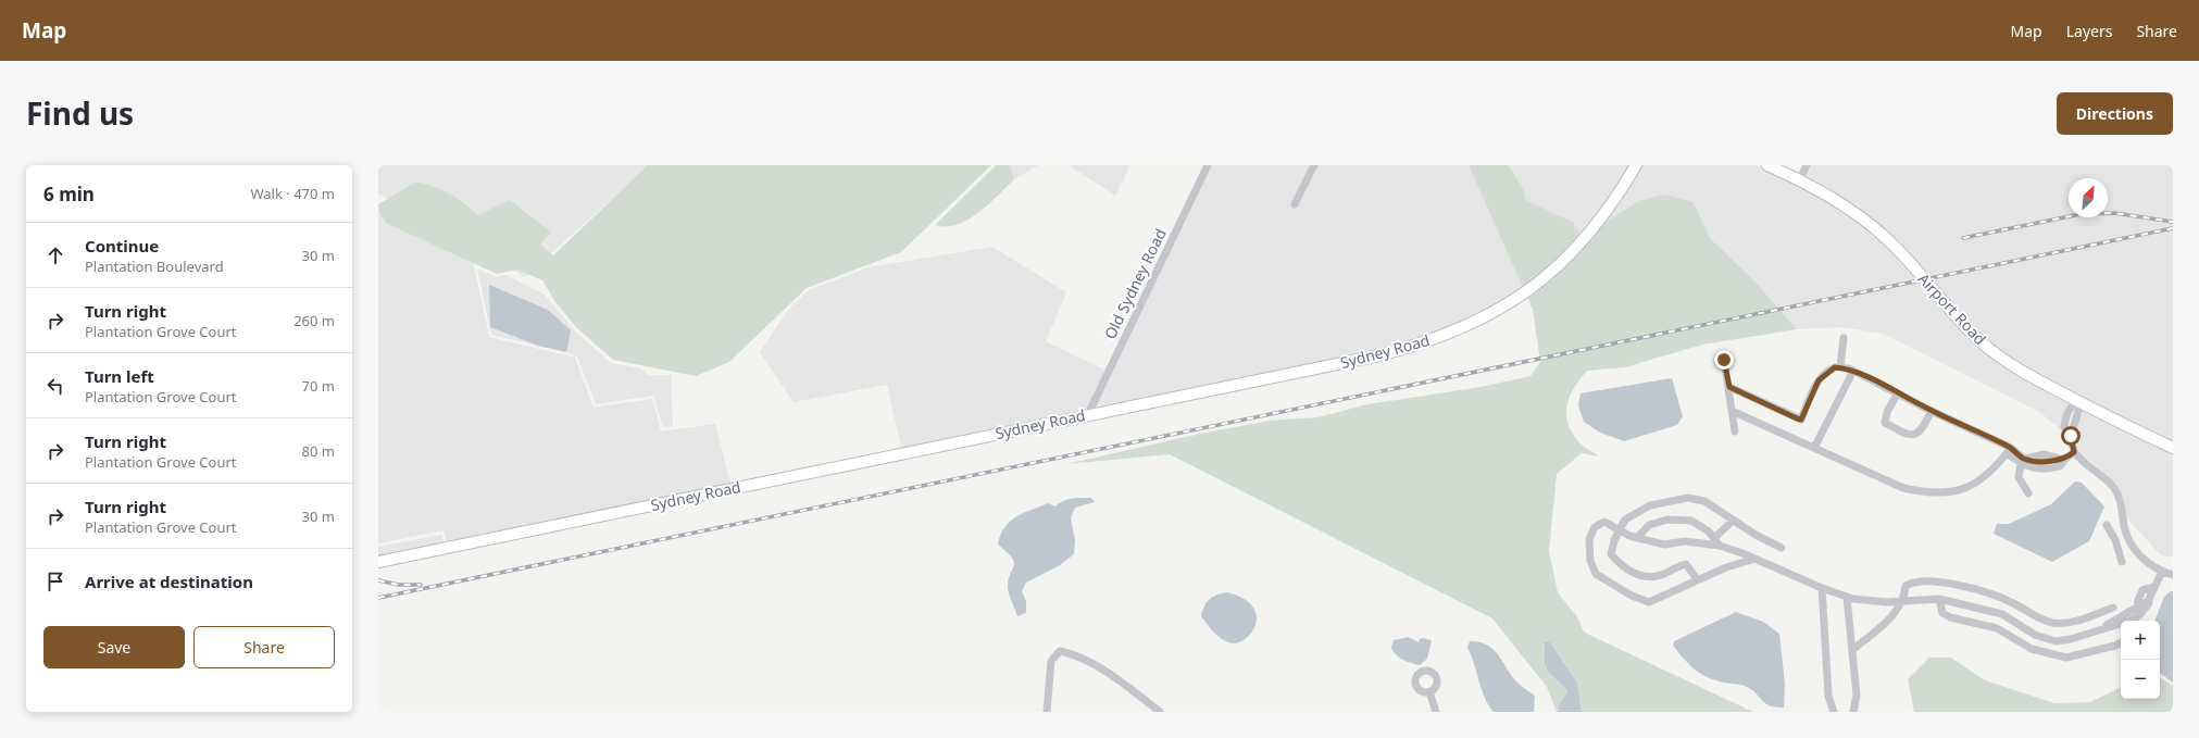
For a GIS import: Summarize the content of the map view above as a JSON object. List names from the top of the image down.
{
  "streets": {
    "street": ["Old Sydney Road", "Airport Road", "Sydney Road"]
  },
  "crossings": [
    ["Old Sydney Road", "Sydney Road"]
  ],
  "north": "top right",
  "page": {
    "header": "Map",
    "nav": ["Map", "Layers", "Share"],
    "title": "Find us",
    "buttons": [
      "Directions",
      ["Save", "Share"]
    ],
    "heading": ["6 min", "Walk · 470 m"],
    "list": [
      ["Continue", "Plantation Boulevard", "30 m"],
      ["Turn right", "Plantation Grove Court", "260 m"],
      ["Turn left", "Plantation Grove Court", "70 m"],
      ["Turn right", "Plantation Grove Court", "80 m"],
      ["Turn right", "Plantation Grove Court", "30 m"],
      "Arrive at destination"
    ],
    "map_buttons": ["+", "−"]
  }
}
